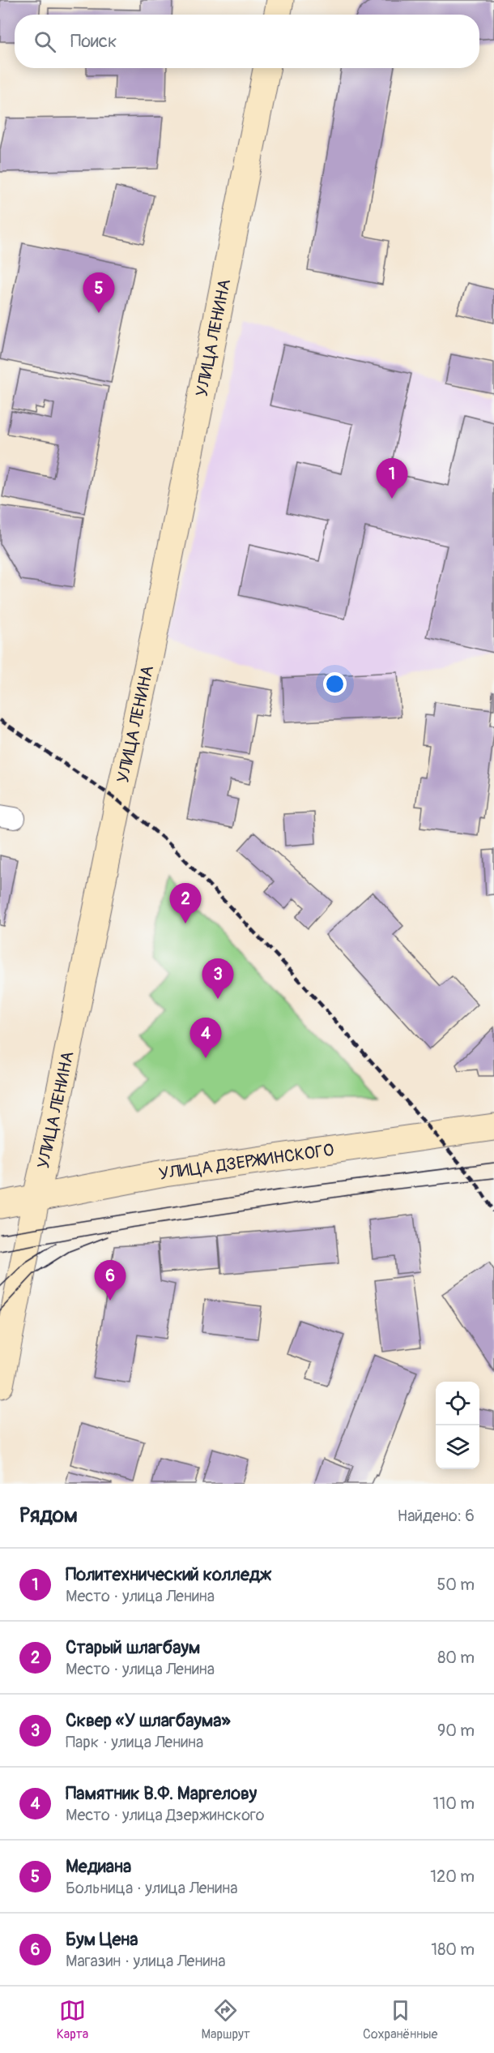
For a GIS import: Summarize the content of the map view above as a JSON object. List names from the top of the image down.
{
  "streets": {
    "main road": ["УЛИЦА ЛЕНИНА", "УЛИЦА ДЗЕРЖИНСКОГО"]
  },
  "crossings": [
    ["УЛИЦА ЛЕНИНА", "УЛИЦА ДЗЕРЖИНСКОГО"]
  ],
  "page": {
    "search": "Поиск",
    "pins": [
      "5",
      "1",
      "2",
      "3",
      "4",
      "6"
    ],
    "heading": ["Рядом", "Найдено: 6"],
    "list": [
      {
        "mark": "1",
        "name": "Политехнический колледж",
        "note": "Место · улица Ленина",
        "value": "50 m"
      },
      {
        "mark": "2",
        "name": "Старый шлагбаум",
        "note": "Место · улица Ленина",
        "value": "80 m"
      },
      {
        "mark": "3",
        "name": "Сквер «У шлагбаума»",
        "note": "Парк · улица Ленина",
        "value": "90 m"
      },
      {
        "mark": "4",
        "name": "Памятник В.Ф. Маргелову",
        "note": "Место · улица Дзержинского",
        "value": "110 m"
      },
      {
        "mark": "5",
        "name": "Медиана",
        "note": "Больница · улица Ленина",
        "value": "120 m"
      },
      {
        "mark": "6",
        "name": "Бум Цена",
        "note": "Магазин · улица Ленина",
        "value": "180 m"
      }
    ],
    "nav": ["Карта", "Маршрут", "Сохранённые"]
  }
}
